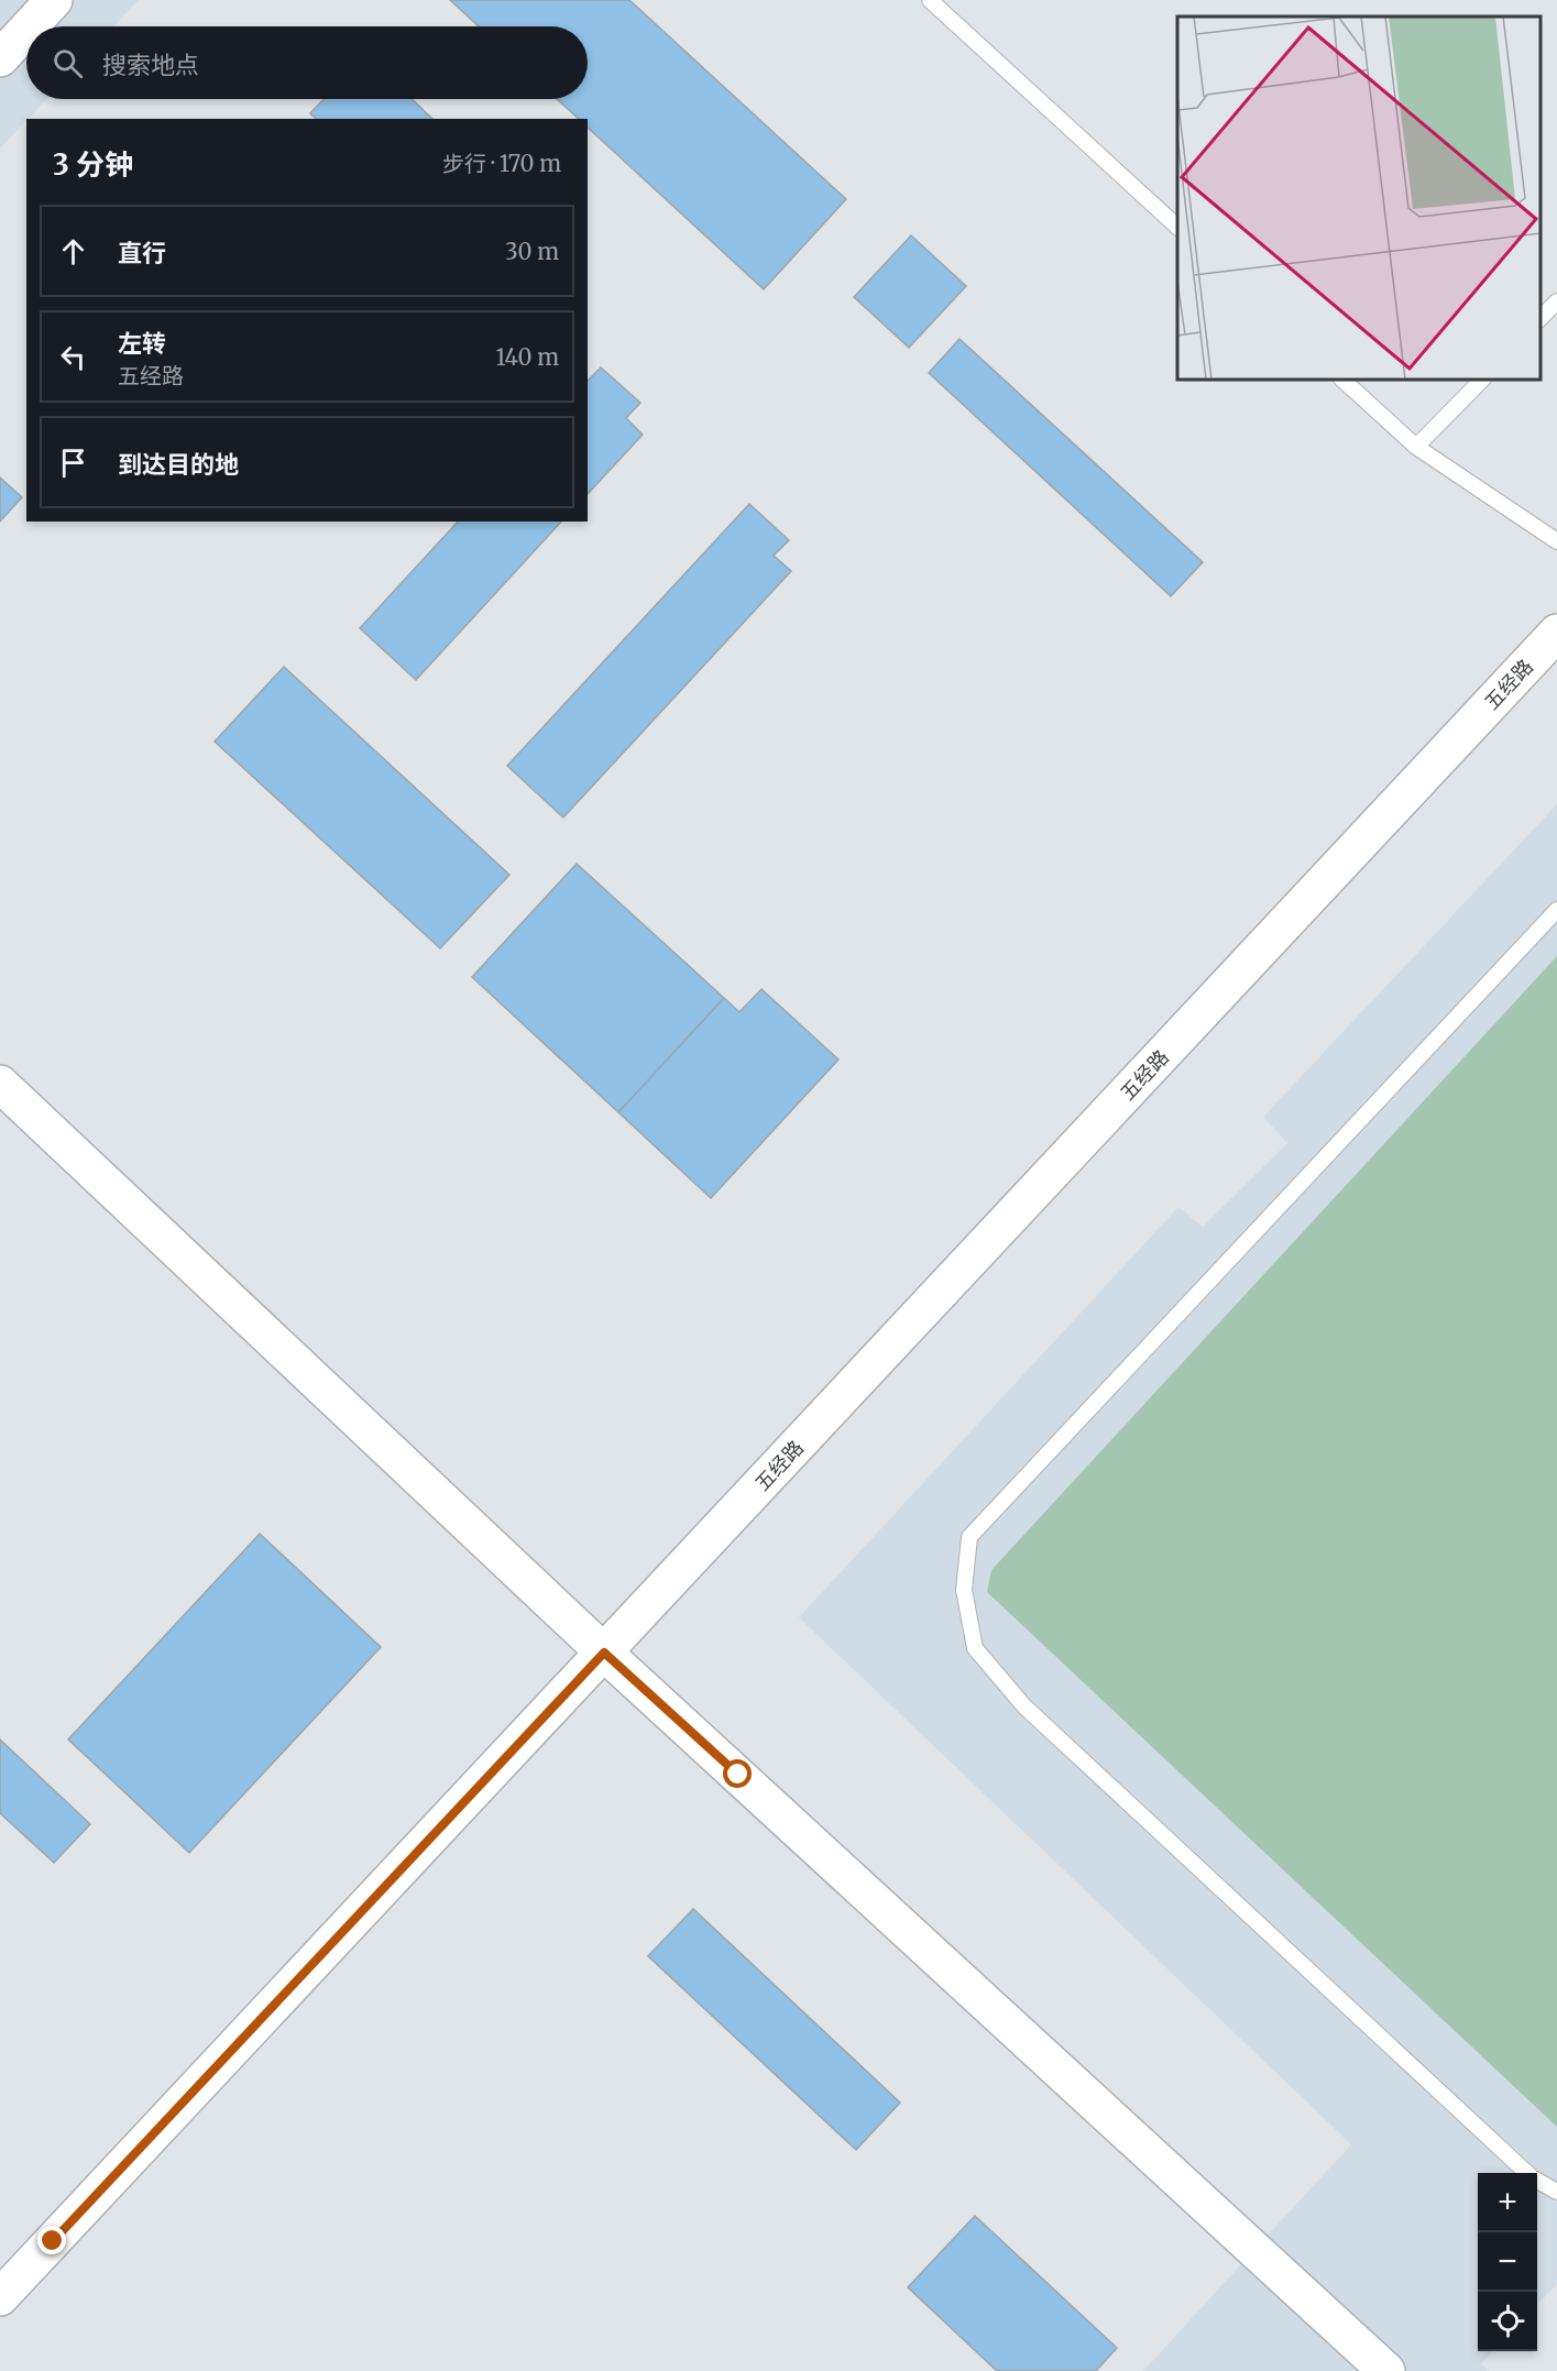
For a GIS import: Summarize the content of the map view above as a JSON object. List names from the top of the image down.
{
  "streets": {
    "street": ["五经路"]
  },
  "page": {
    "search": "搜索地点",
    "heading": ["3 分钟", "步行 · 170 m"],
    "list": [
      ["直行", "30 m"],
      ["左转", "五经路", "140 m"],
      "到达目的地"
    ],
    "map_buttons": ["+", "−"]
  }
}
